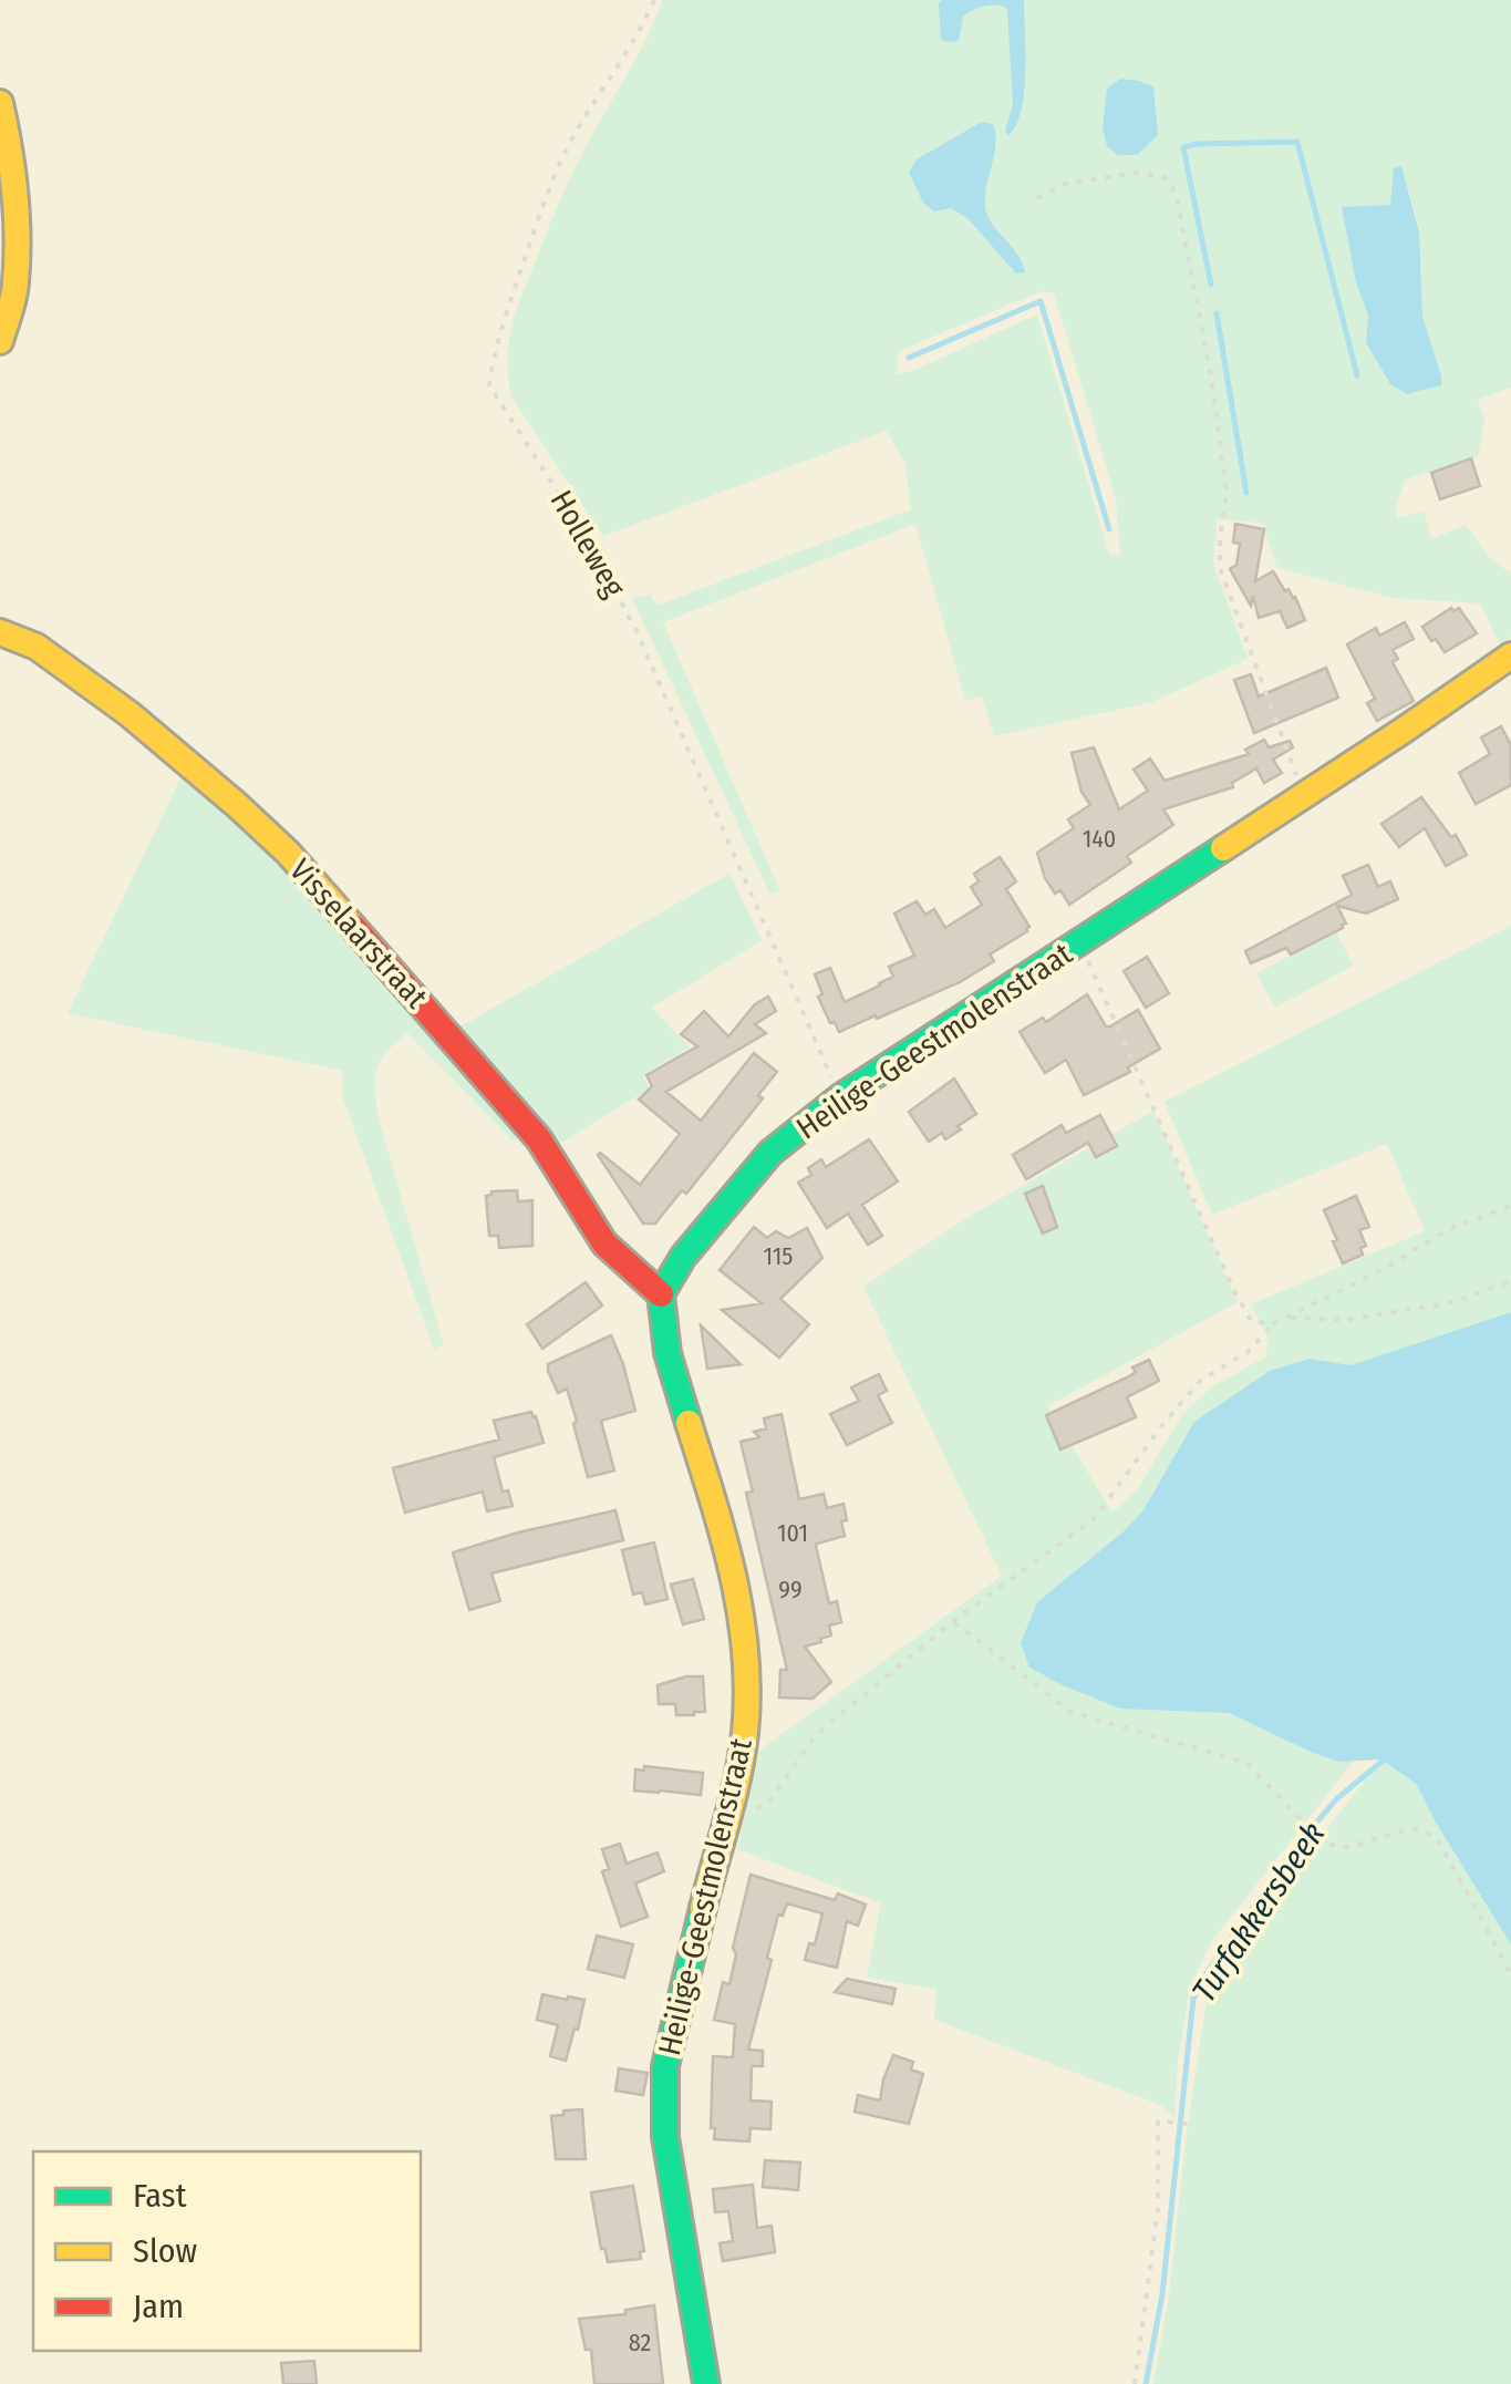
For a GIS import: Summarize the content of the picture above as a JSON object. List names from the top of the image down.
{
  "streets": {
    "street": ["Visselaarstraat", "Heilige-Geestmolenstraat"],
    "path": ["Holleweg"]
  },
  "crossings": [
    ["Holleweg", "Heilige-Geestmolenstraat"],
    ["Visselaarstraat", "Heilige-Geestmolenstraat"]
  ],
  "water": ["Turfakkersbeek"],
  "house_numbers": [
    "140",
    "115",
    "101",
    "99",
    "82"
  ],
  "legend": ["Fast", "Slow", "Jam"]
}
